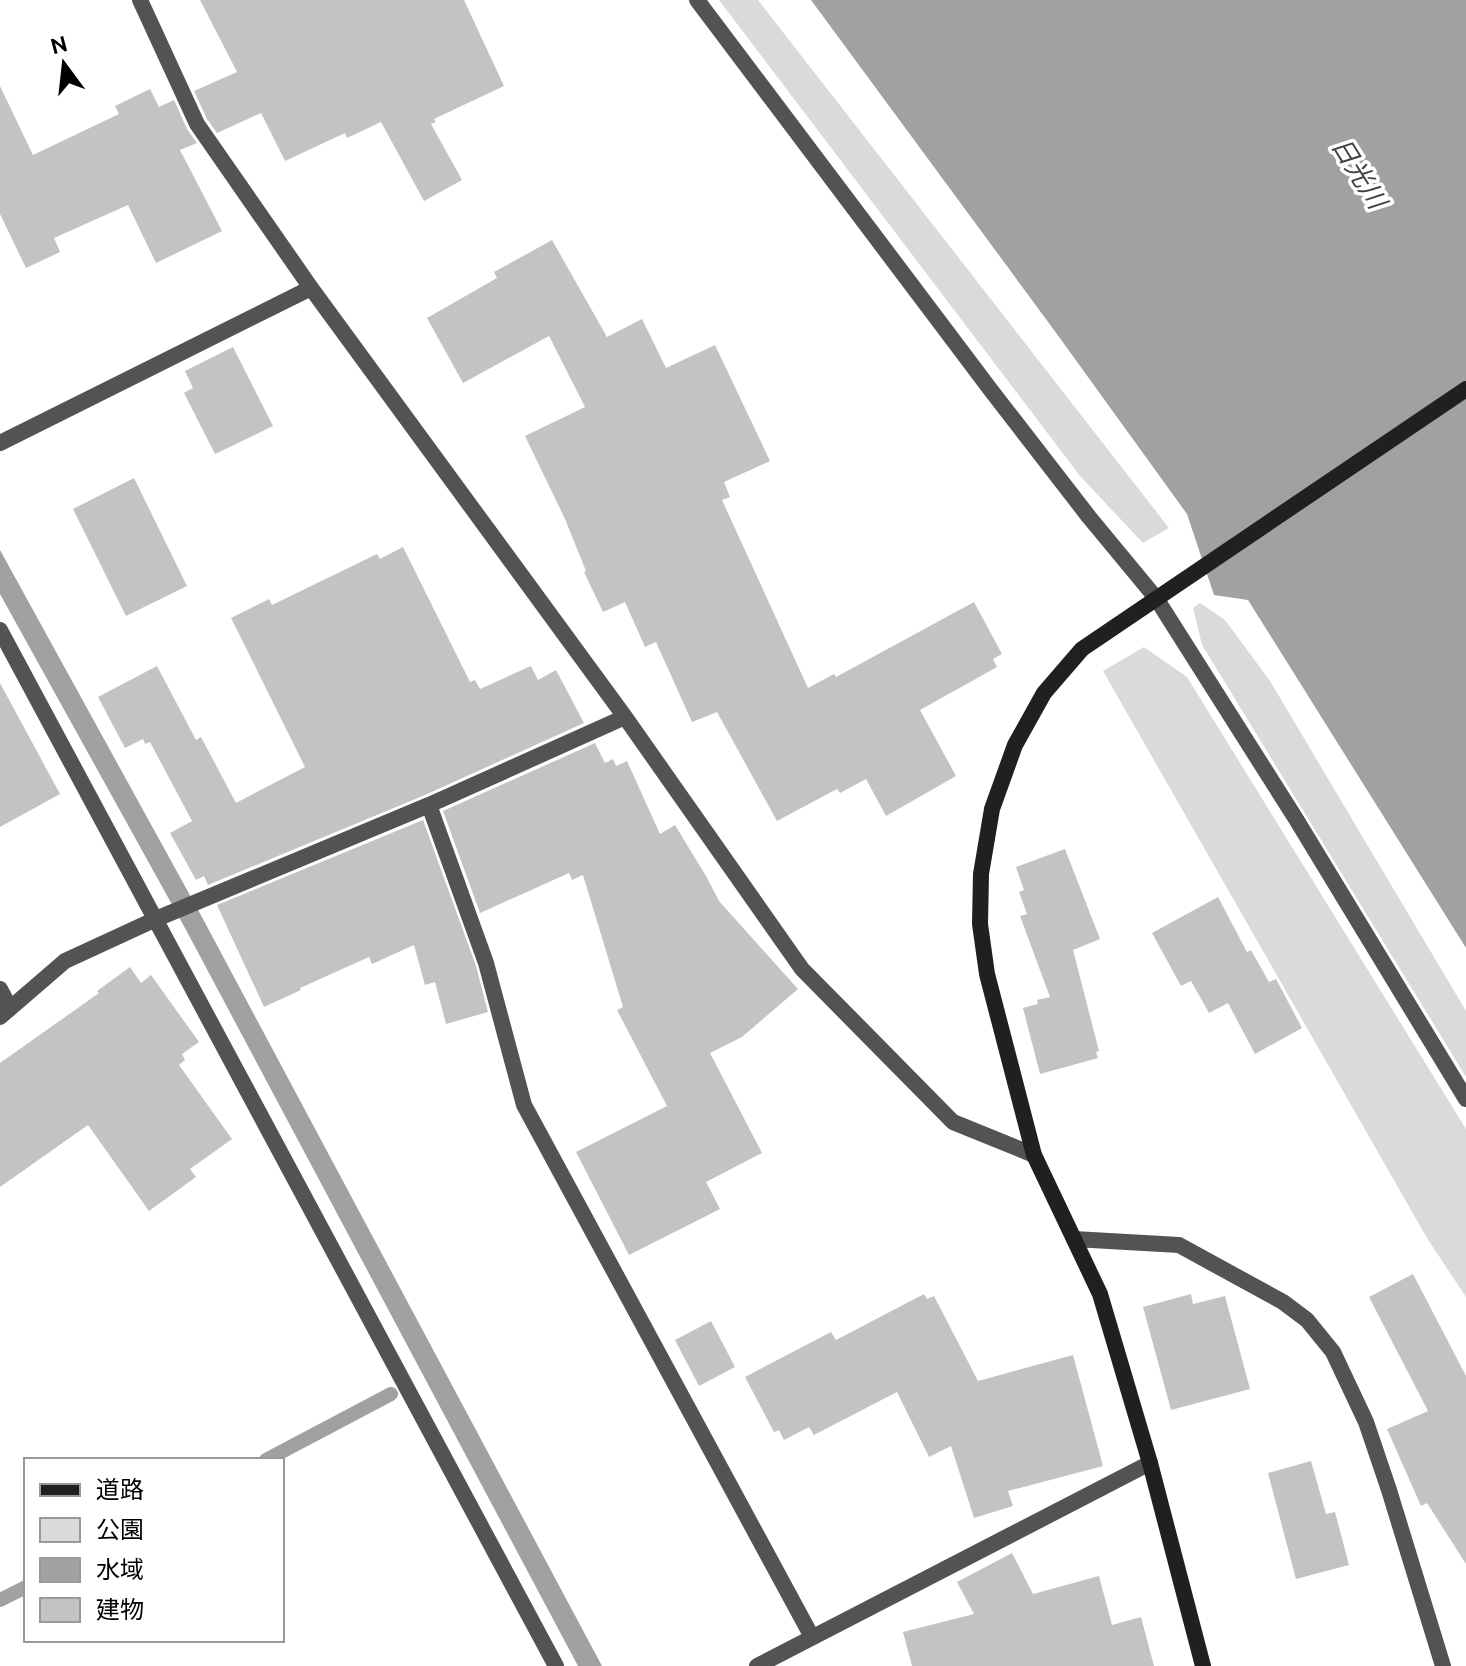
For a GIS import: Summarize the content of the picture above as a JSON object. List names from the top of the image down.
{
  "water": ["日光川"],
  "legend": [
    "道路",
    "公園",
    "水域",
    "建物"
  ],
  "north": "top"
}
